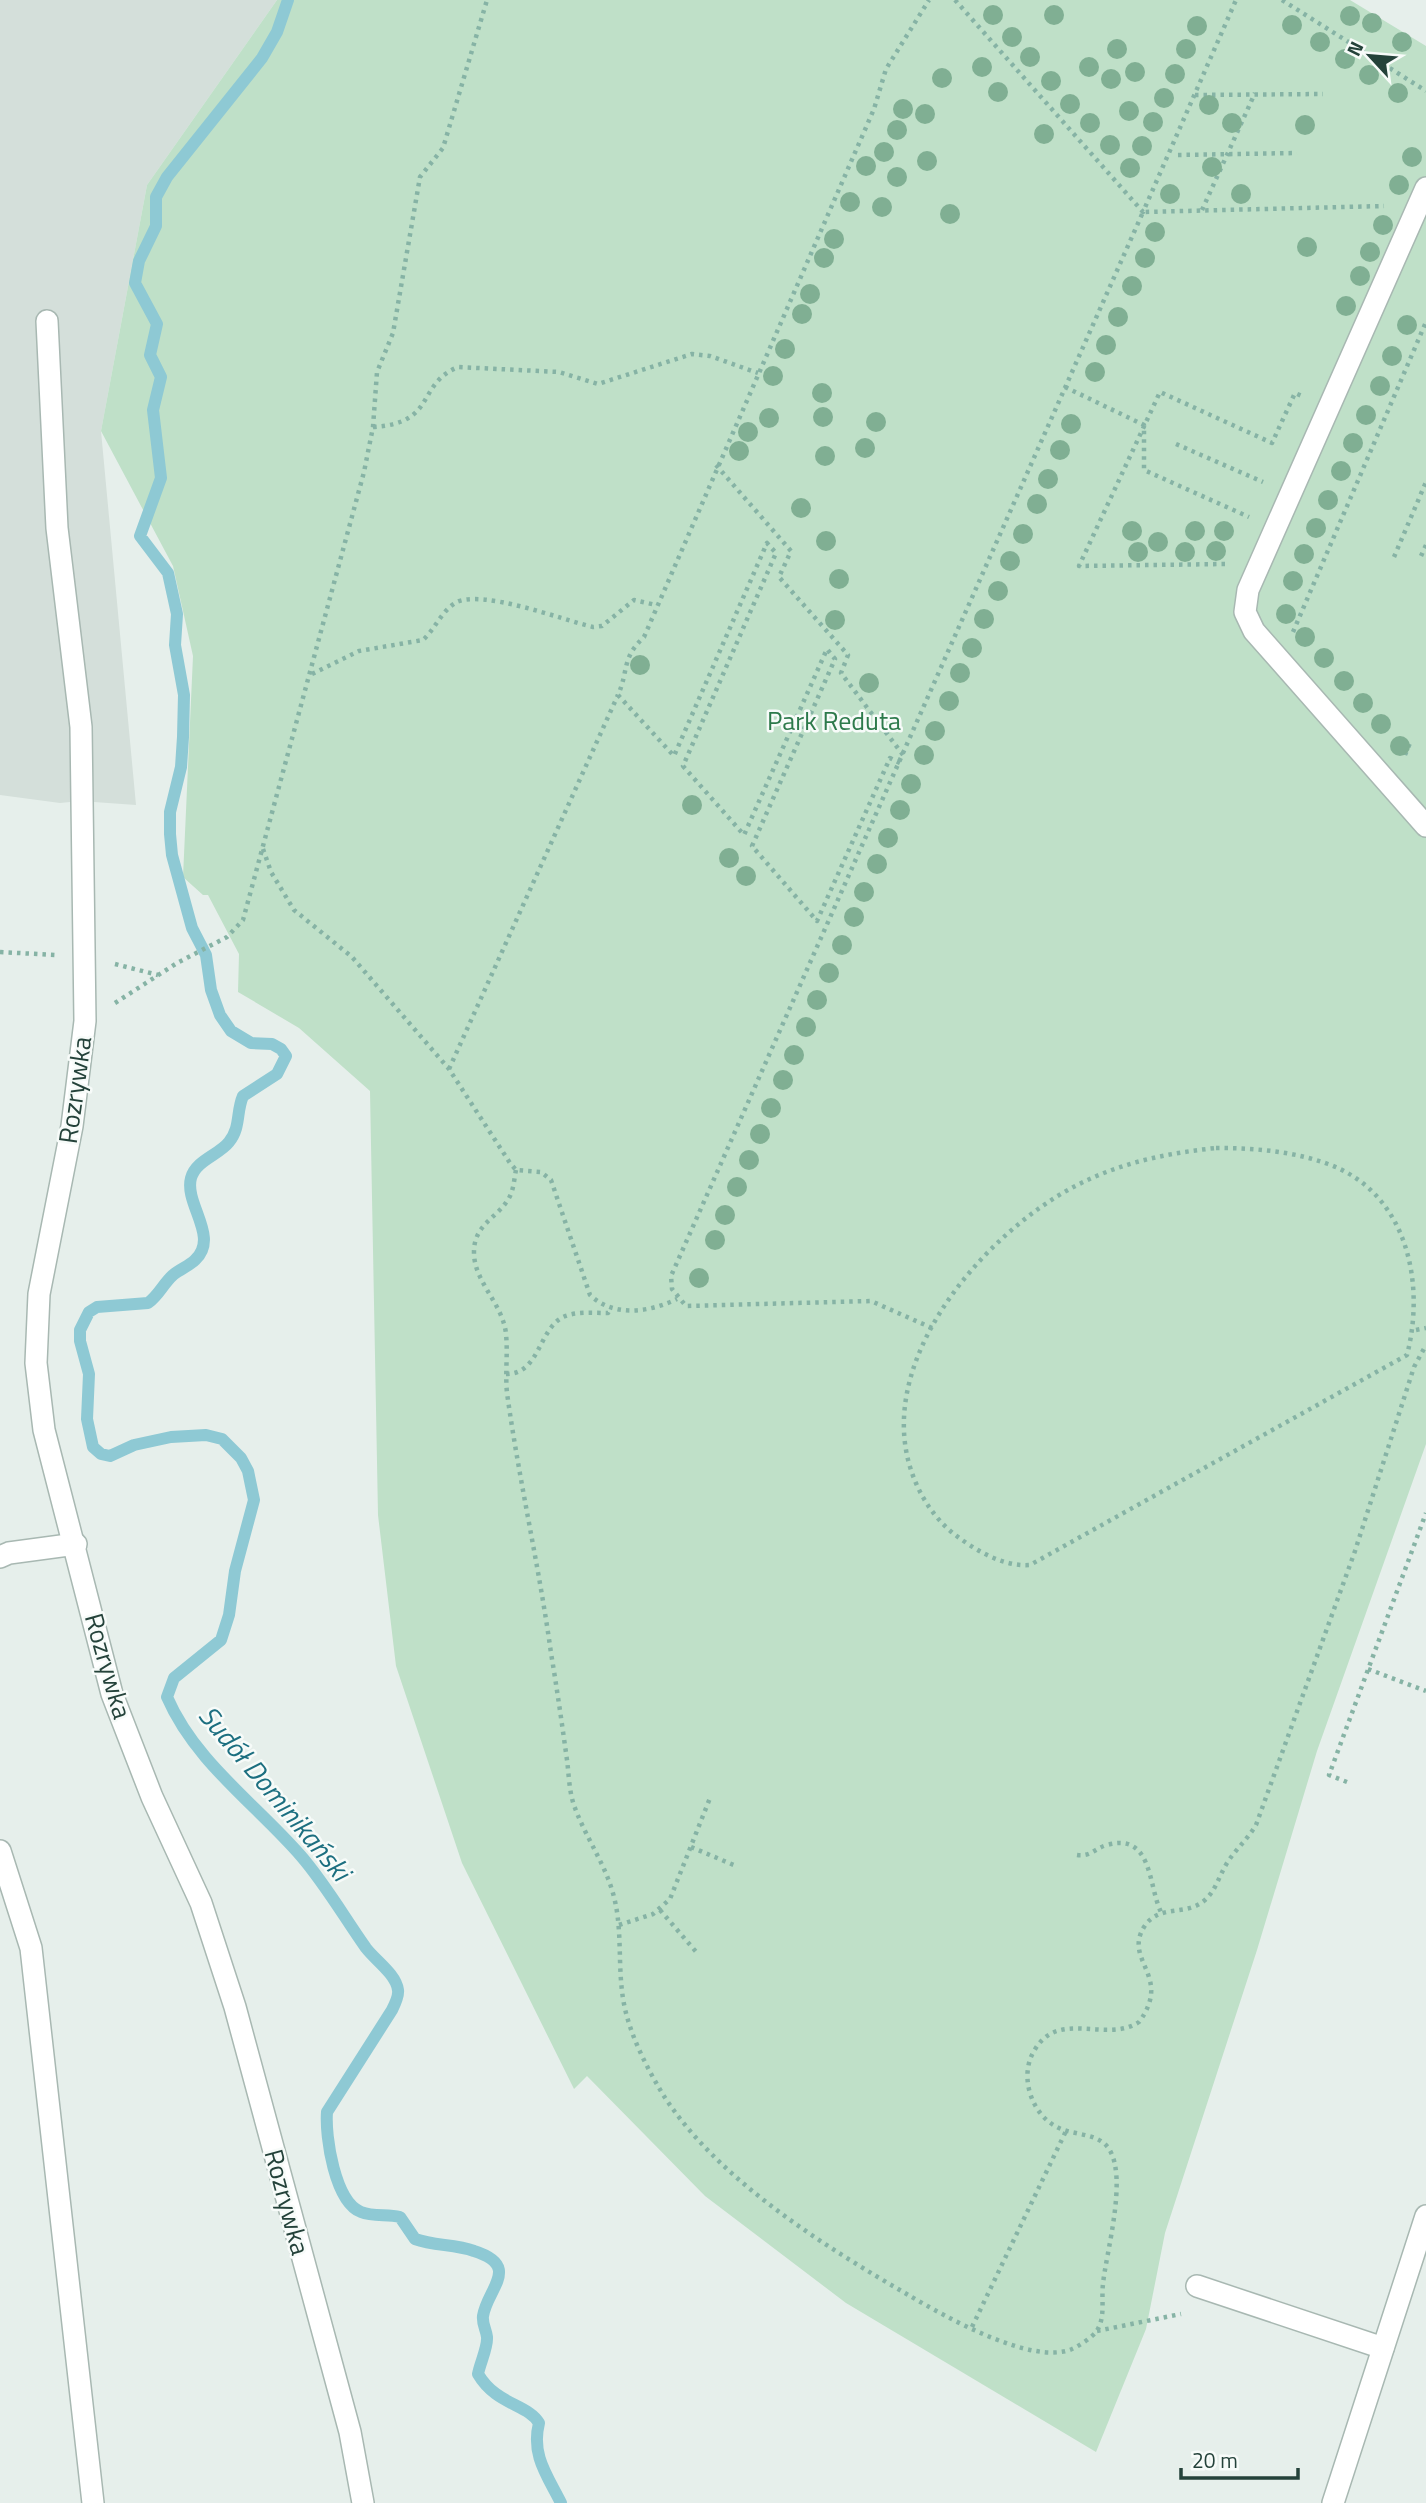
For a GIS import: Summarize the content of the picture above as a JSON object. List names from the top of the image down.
{
  "streets": {
    "street": ["Rozrywka"]
  },
  "water": ["Sudół Dominikański"],
  "parks": ["Park Reduta"],
  "scale_bar": "20 m",
  "north": "top left"
}
